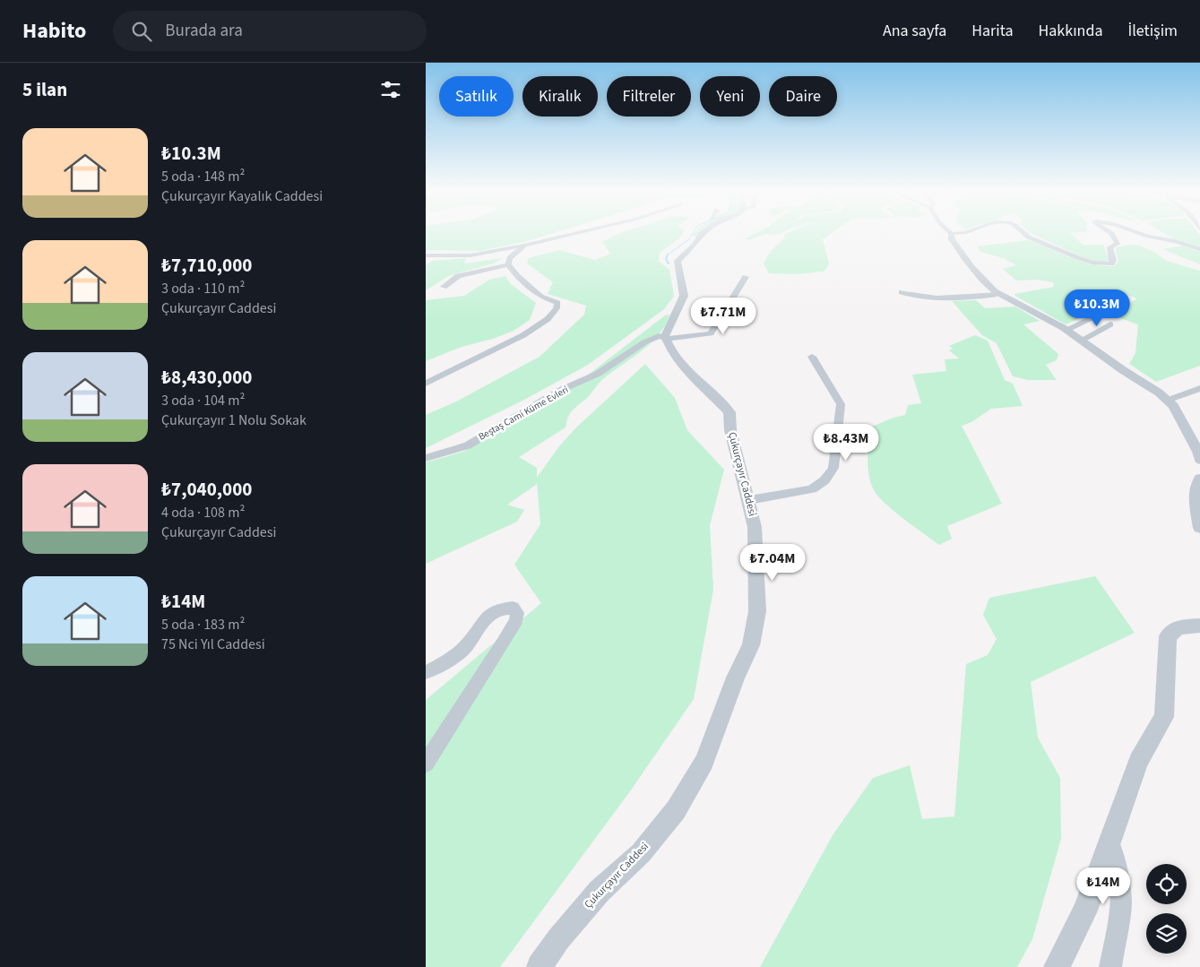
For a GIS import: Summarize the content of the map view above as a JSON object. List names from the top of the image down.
{
  "streets": {
    "street": ["Beştaş Cami Küme Evleri", "Çukurçayır Caddesi"]
  },
  "crossings": [
    ["Beştaş Cami Küme Evleri", "Çukurçayır Caddesi"]
  ],
  "page": {
    "header": "Habito",
    "search": "Burada ara",
    "nav": [
      "Ana sayfa",
      "Harita",
      "Hakkında",
      "İletişim"
    ],
    "heading": "5 ilan",
    "chip": [
      "Satılık",
      "Kiralık",
      "Filtreler",
      "Yeni",
      "Daire"
    ],
    "list": [
      {
        "name": "₺10.3M",
        "note": "5 oda · 148 m² · Çukurçayır Kayalık Caddesi"
      },
      {
        "name": "₺7,710,000",
        "note": "3 oda · 110 m² · Çukurçayır Caddesi"
      },
      {
        "name": "₺8,430,000",
        "note": "3 oda · 104 m² · Çukurçayır 1 Nolu Sokak"
      },
      {
        "name": "₺7,040,000",
        "note": "4 oda · 108 m² · Çukurçayır Caddesi"
      },
      {
        "name": "₺14M",
        "note": "5 oda · 183 m² · 75 Nci Yıl Caddesi"
      }
    ],
    "price": [
      "₺10.3M",
      "₺7.71M",
      "₺8.43M",
      "₺7.04M",
      "₺14M"
    ]
  }
}
